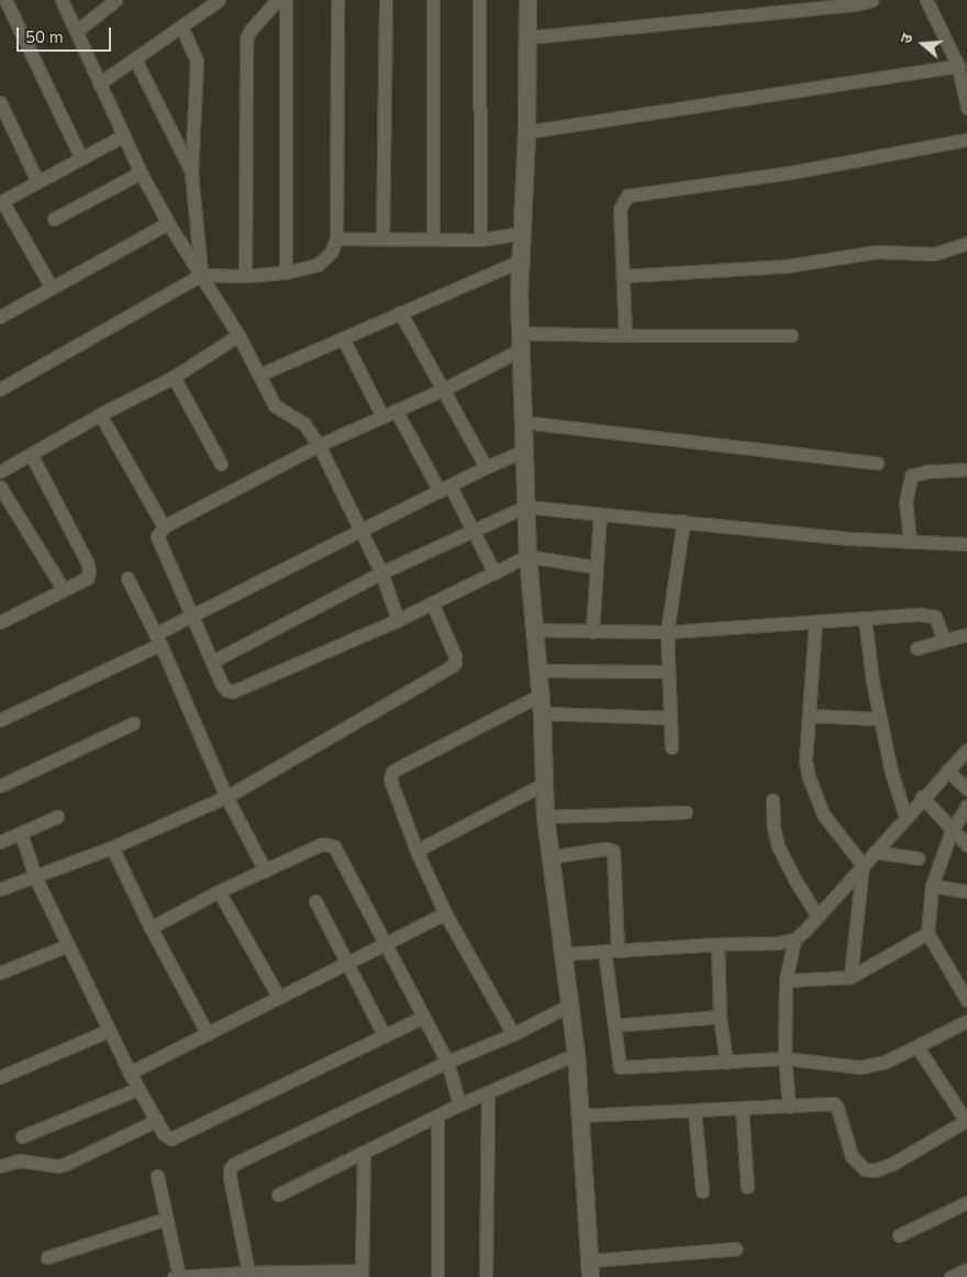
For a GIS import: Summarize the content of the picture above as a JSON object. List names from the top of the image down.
{
  "scale_bar": "50 m",
  "north": "left"
}
